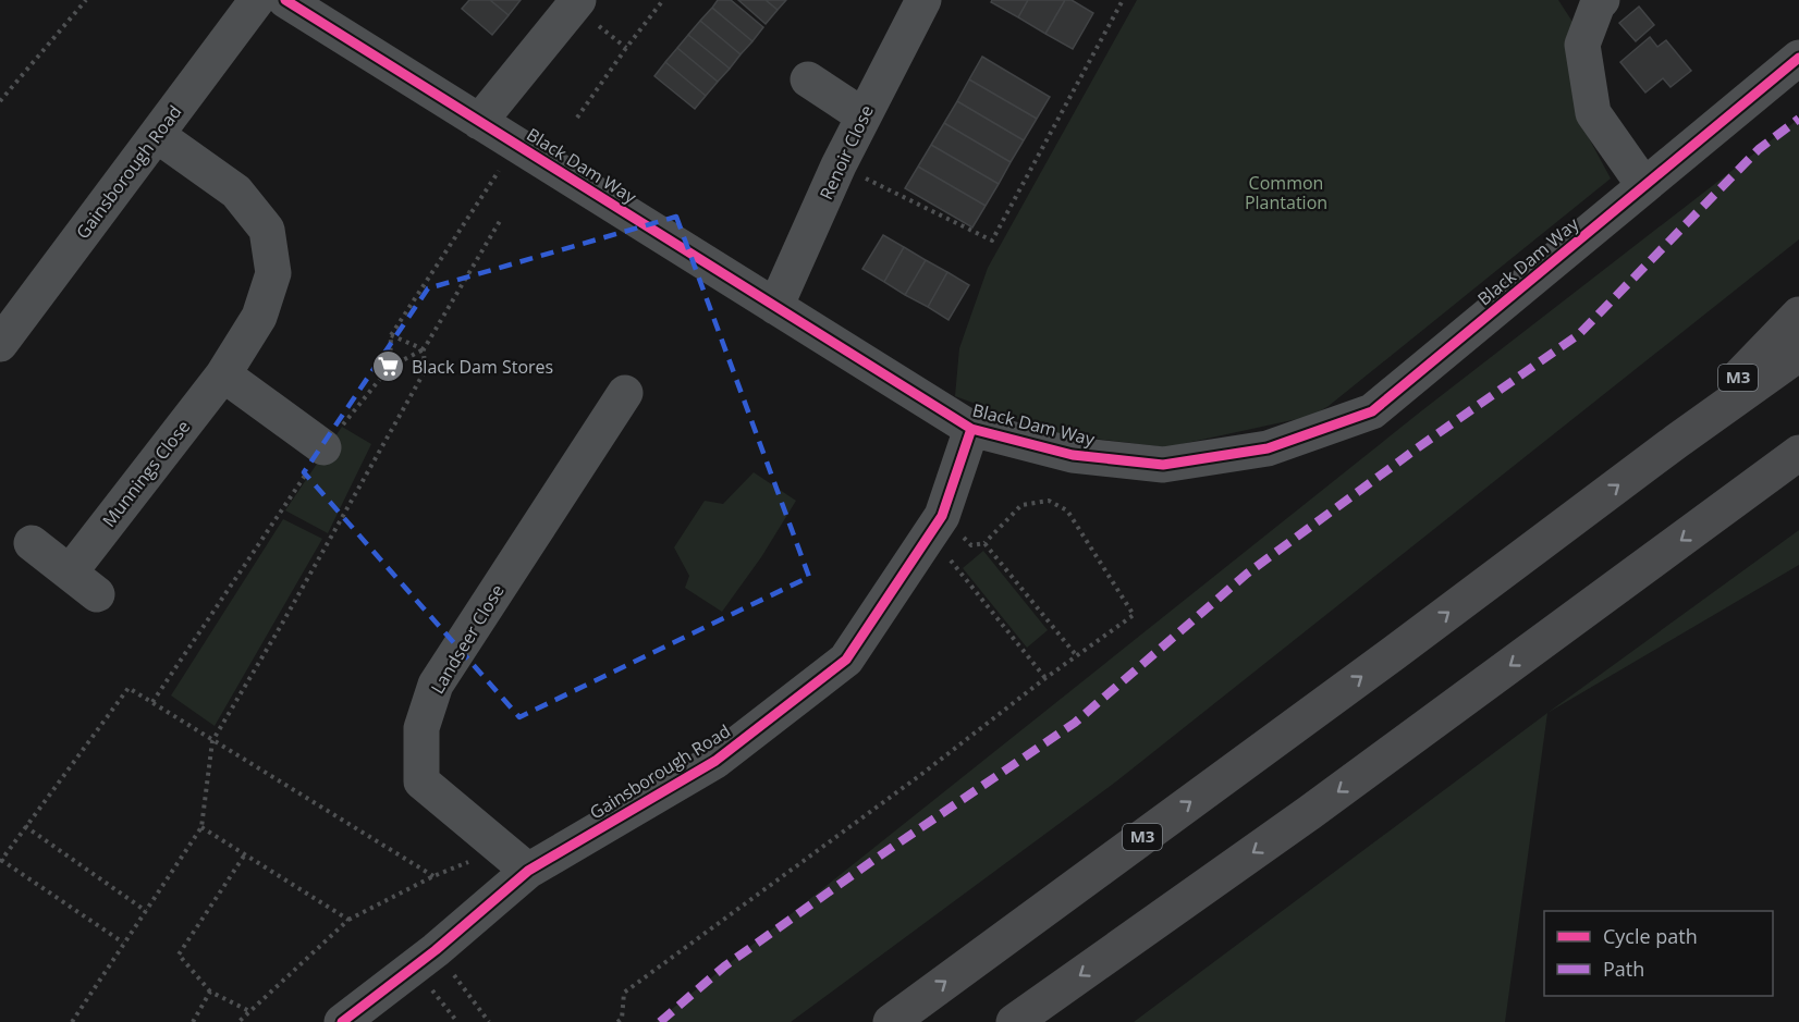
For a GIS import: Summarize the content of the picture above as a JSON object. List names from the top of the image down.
{
  "streets": {
    "highway": ["M3"],
    "street": [
      "Renoir Close",
      "Black Dam Way",
      "Gainsborough Road",
      "Munnings Close",
      "Landseer Close"
    ]
  },
  "crossings": [
    ["Renoir Close", "Black Dam Way"],
    ["Black Dam Way", "Gainsborough Road"],
    ["Gainsborough Road", "Munnings Close"],
    ["Gainsborough Road", "Landseer Close"]
  ],
  "parks": ["Common Plantation"],
  "places": {
    "supermarket": ["Black Dam Stores"]
  },
  "legend": ["Cycle path", "Path"]
}
